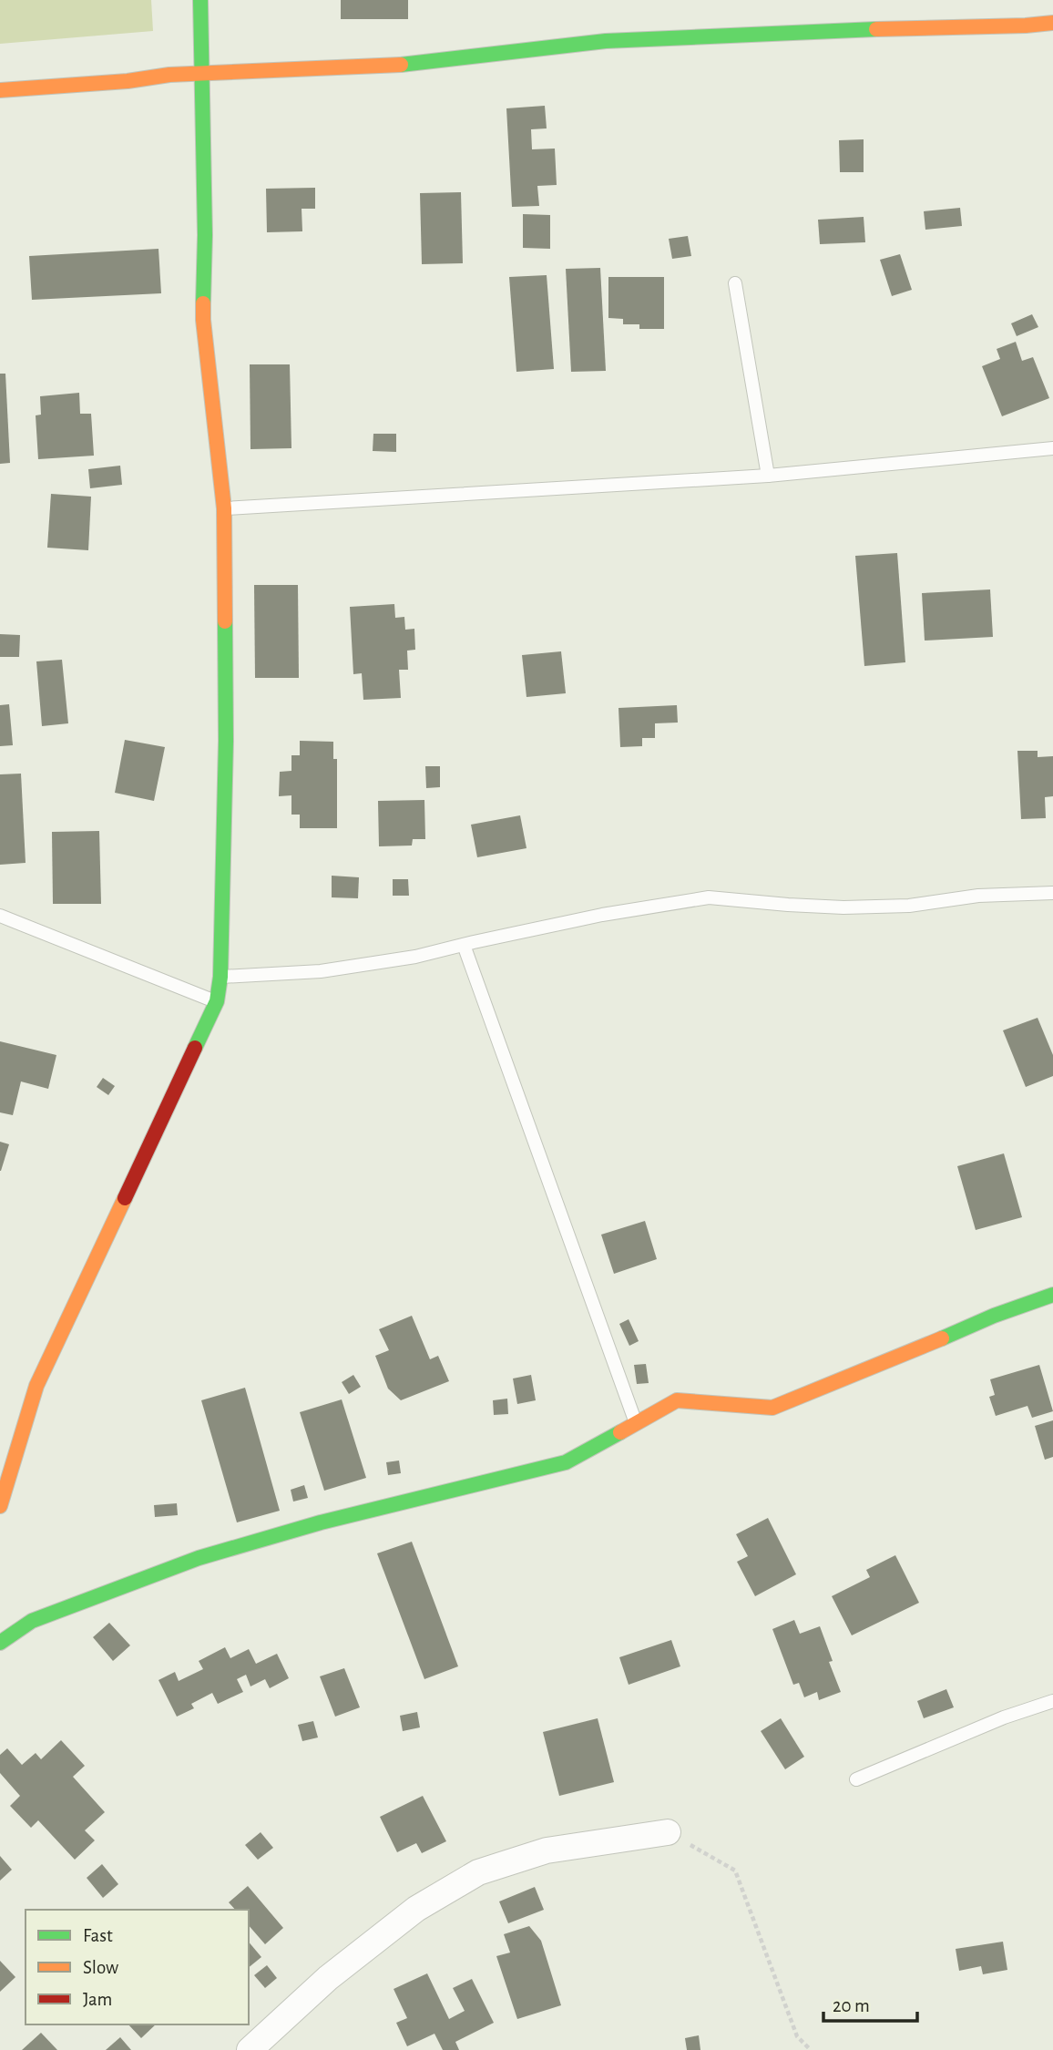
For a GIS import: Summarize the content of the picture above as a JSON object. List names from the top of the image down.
{
  "legend": ["Fast", "Slow", "Jam"],
  "scale_bar": "20 m"
}
